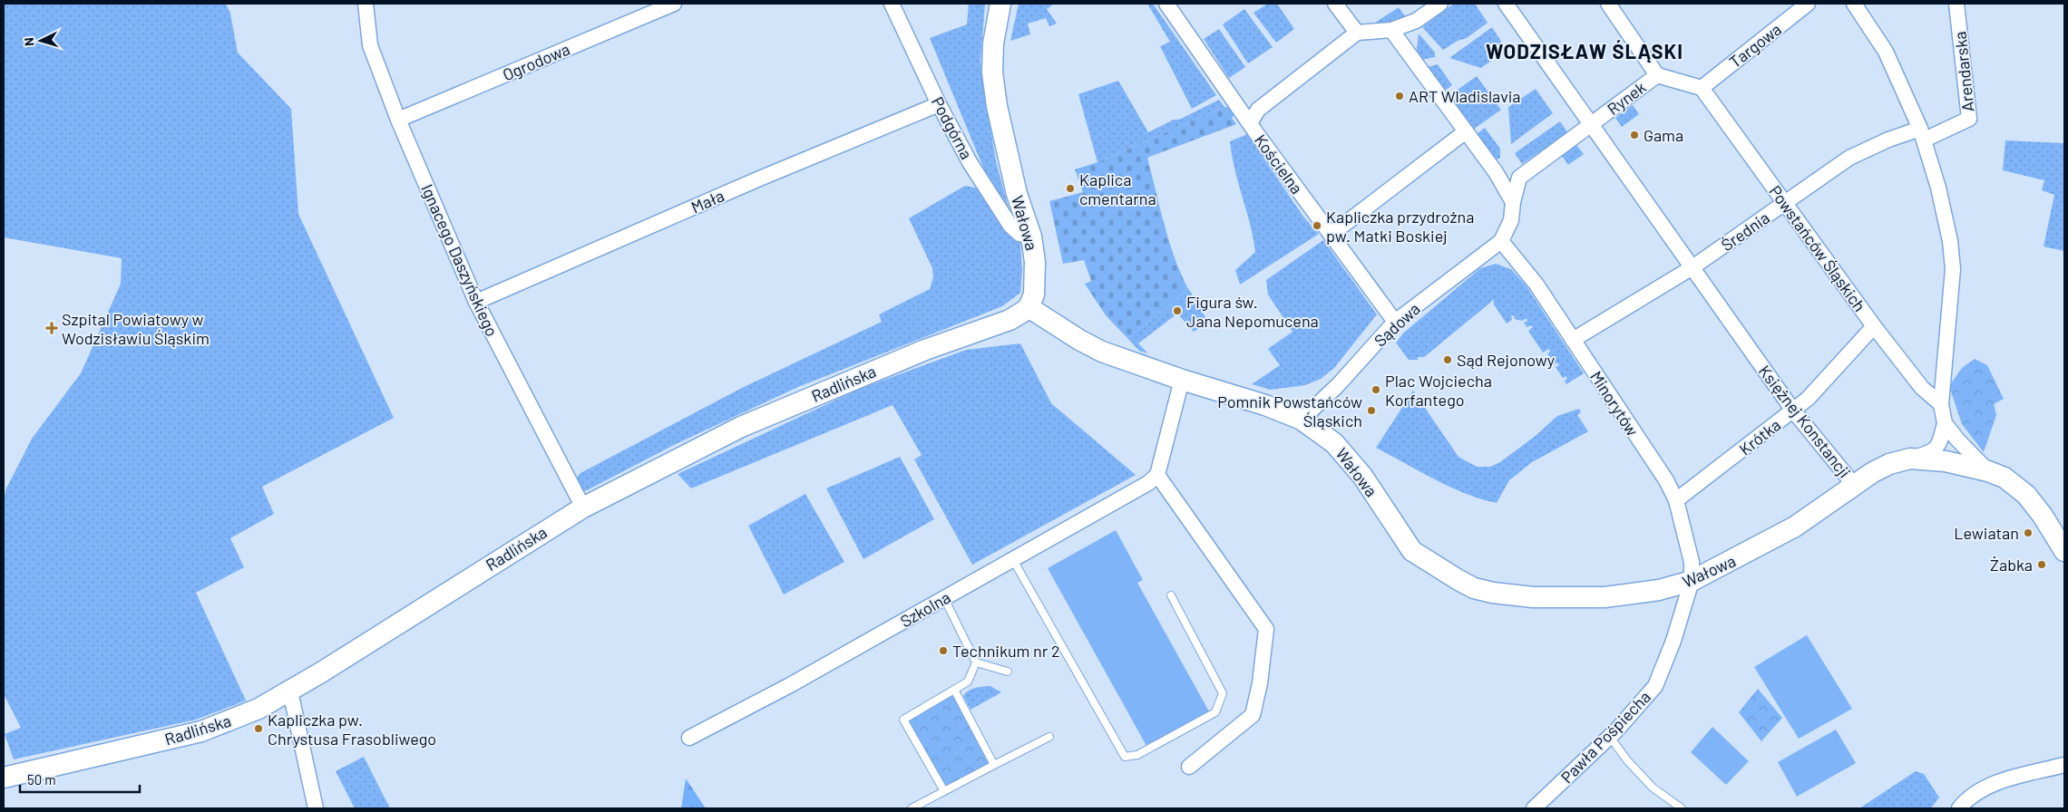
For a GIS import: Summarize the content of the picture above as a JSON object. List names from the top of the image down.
{
  "streets": {
    "street": [
      "Targowa",
      "Ogrodowa",
      "Arendarska",
      "Rynek",
      "Podgórna",
      "Kościelna",
      "Mała",
      "Wałowa",
      "Średnia",
      "Powstańców Śląskich",
      "Ignacego Daszyńskiego",
      "Sądowa",
      "Radlińska",
      "Minorytów",
      "Księżnej Konstancji",
      "Krótka",
      "Szkolna",
      "Pawła Pośpiecha"
    ]
  },
  "crossings": [
    ["Targowa", "Powstańców Śląskich"],
    ["Ogrodowa", "Ignacego Daszyńskiego"],
    ["Arendarska", "Średnia"],
    ["Rynek", "Księżnej Konstancji"],
    ["Podgórna", "Mała"],
    ["Podgórna", "Wałowa"],
    ["Kościelna", "Sądowa"],
    ["Mała", "Ignacego Daszyńskiego"],
    ["Wałowa", "Sądowa"],
    ["Wałowa", "Radlińska"],
    ["Wałowa", "Minorytów"],
    ["Wałowa", "Księżnej Konstancji"],
    ["Wałowa", "Pawła Pośpiecha"],
    ["Średnia", "Powstańców Śląskich"],
    ["Średnia", "Minorytów"],
    ["Średnia", "Księżnej Konstancji"],
    ["Powstańców Śląskich", "Krótka"],
    ["Ignacego Daszyńskiego", "Radlińska"],
    ["Sądowa", "Minorytów"],
    ["Minorytów", "Krótka"],
    ["Minorytów", "Pawła Pośpiecha"],
    ["Księżnej Konstancji", "Krótka"]
  ],
  "districts": ["WODZISŁAW ŚLĄSKI"],
  "places": {
    "other": [
      "ART Wladislavia",
      "Gama",
      "Kaplica cmentarna",
      "Kapliczka przydrożna pw. Matki Boskiej",
      "Figura św. Jana Nepomucena",
      "Sąd Rejonowy",
      "Plac Wojciecha Korfantego",
      "Pomnik Powstańców Śląskich",
      "Lewiatan",
      "Żabka",
      "Technikum nr 2",
      "Kapliczka pw. Chrystusa Frasobliwego"
    ],
    "health": ["Szpital Powiatowy w Wodzisławiu Śląskim"]
  },
  "scale_bar": "50 m",
  "north": "left"
}
